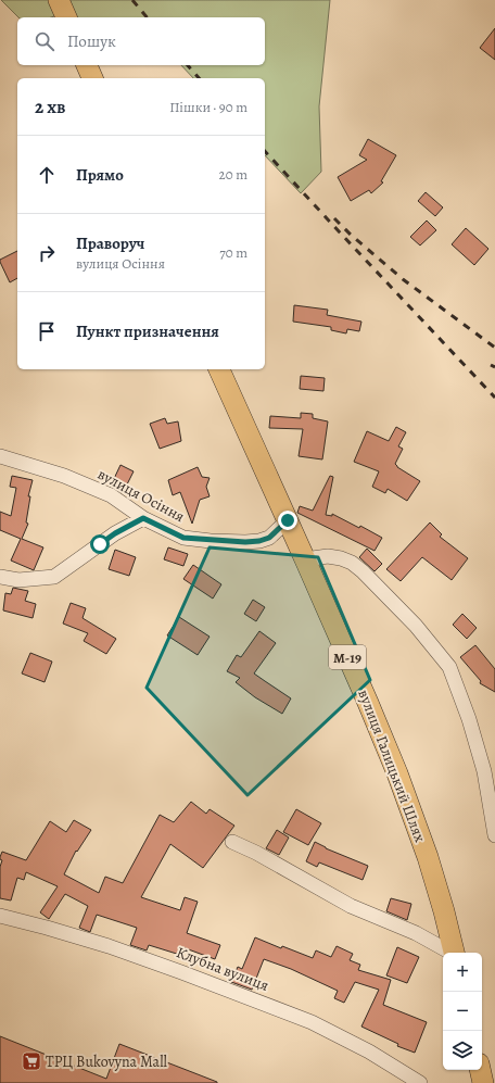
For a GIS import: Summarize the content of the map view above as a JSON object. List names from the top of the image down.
{
  "streets": {
    "highway": ["М-19", "вулиця Галицький Шлях"],
    "street": ["вулиця Осіння", "Клубна вулиця"]
  },
  "crossings": [
    ["вулиця Осіння", "вулиця Галицький Шлях"]
  ],
  "places": {
    "supermarket": ["ТРЦ Bukovyna Mall"]
  },
  "page": {
    "search": "Пошук",
    "heading": ["2 хв", "Пішки · 90 m"],
    "list": [
      ["Прямо", "20 m"],
      ["Праворуч", "вулиця Осіння", "70 m"],
      "Пункт призначення"
    ],
    "map_buttons": ["+", "−"]
  }
}
